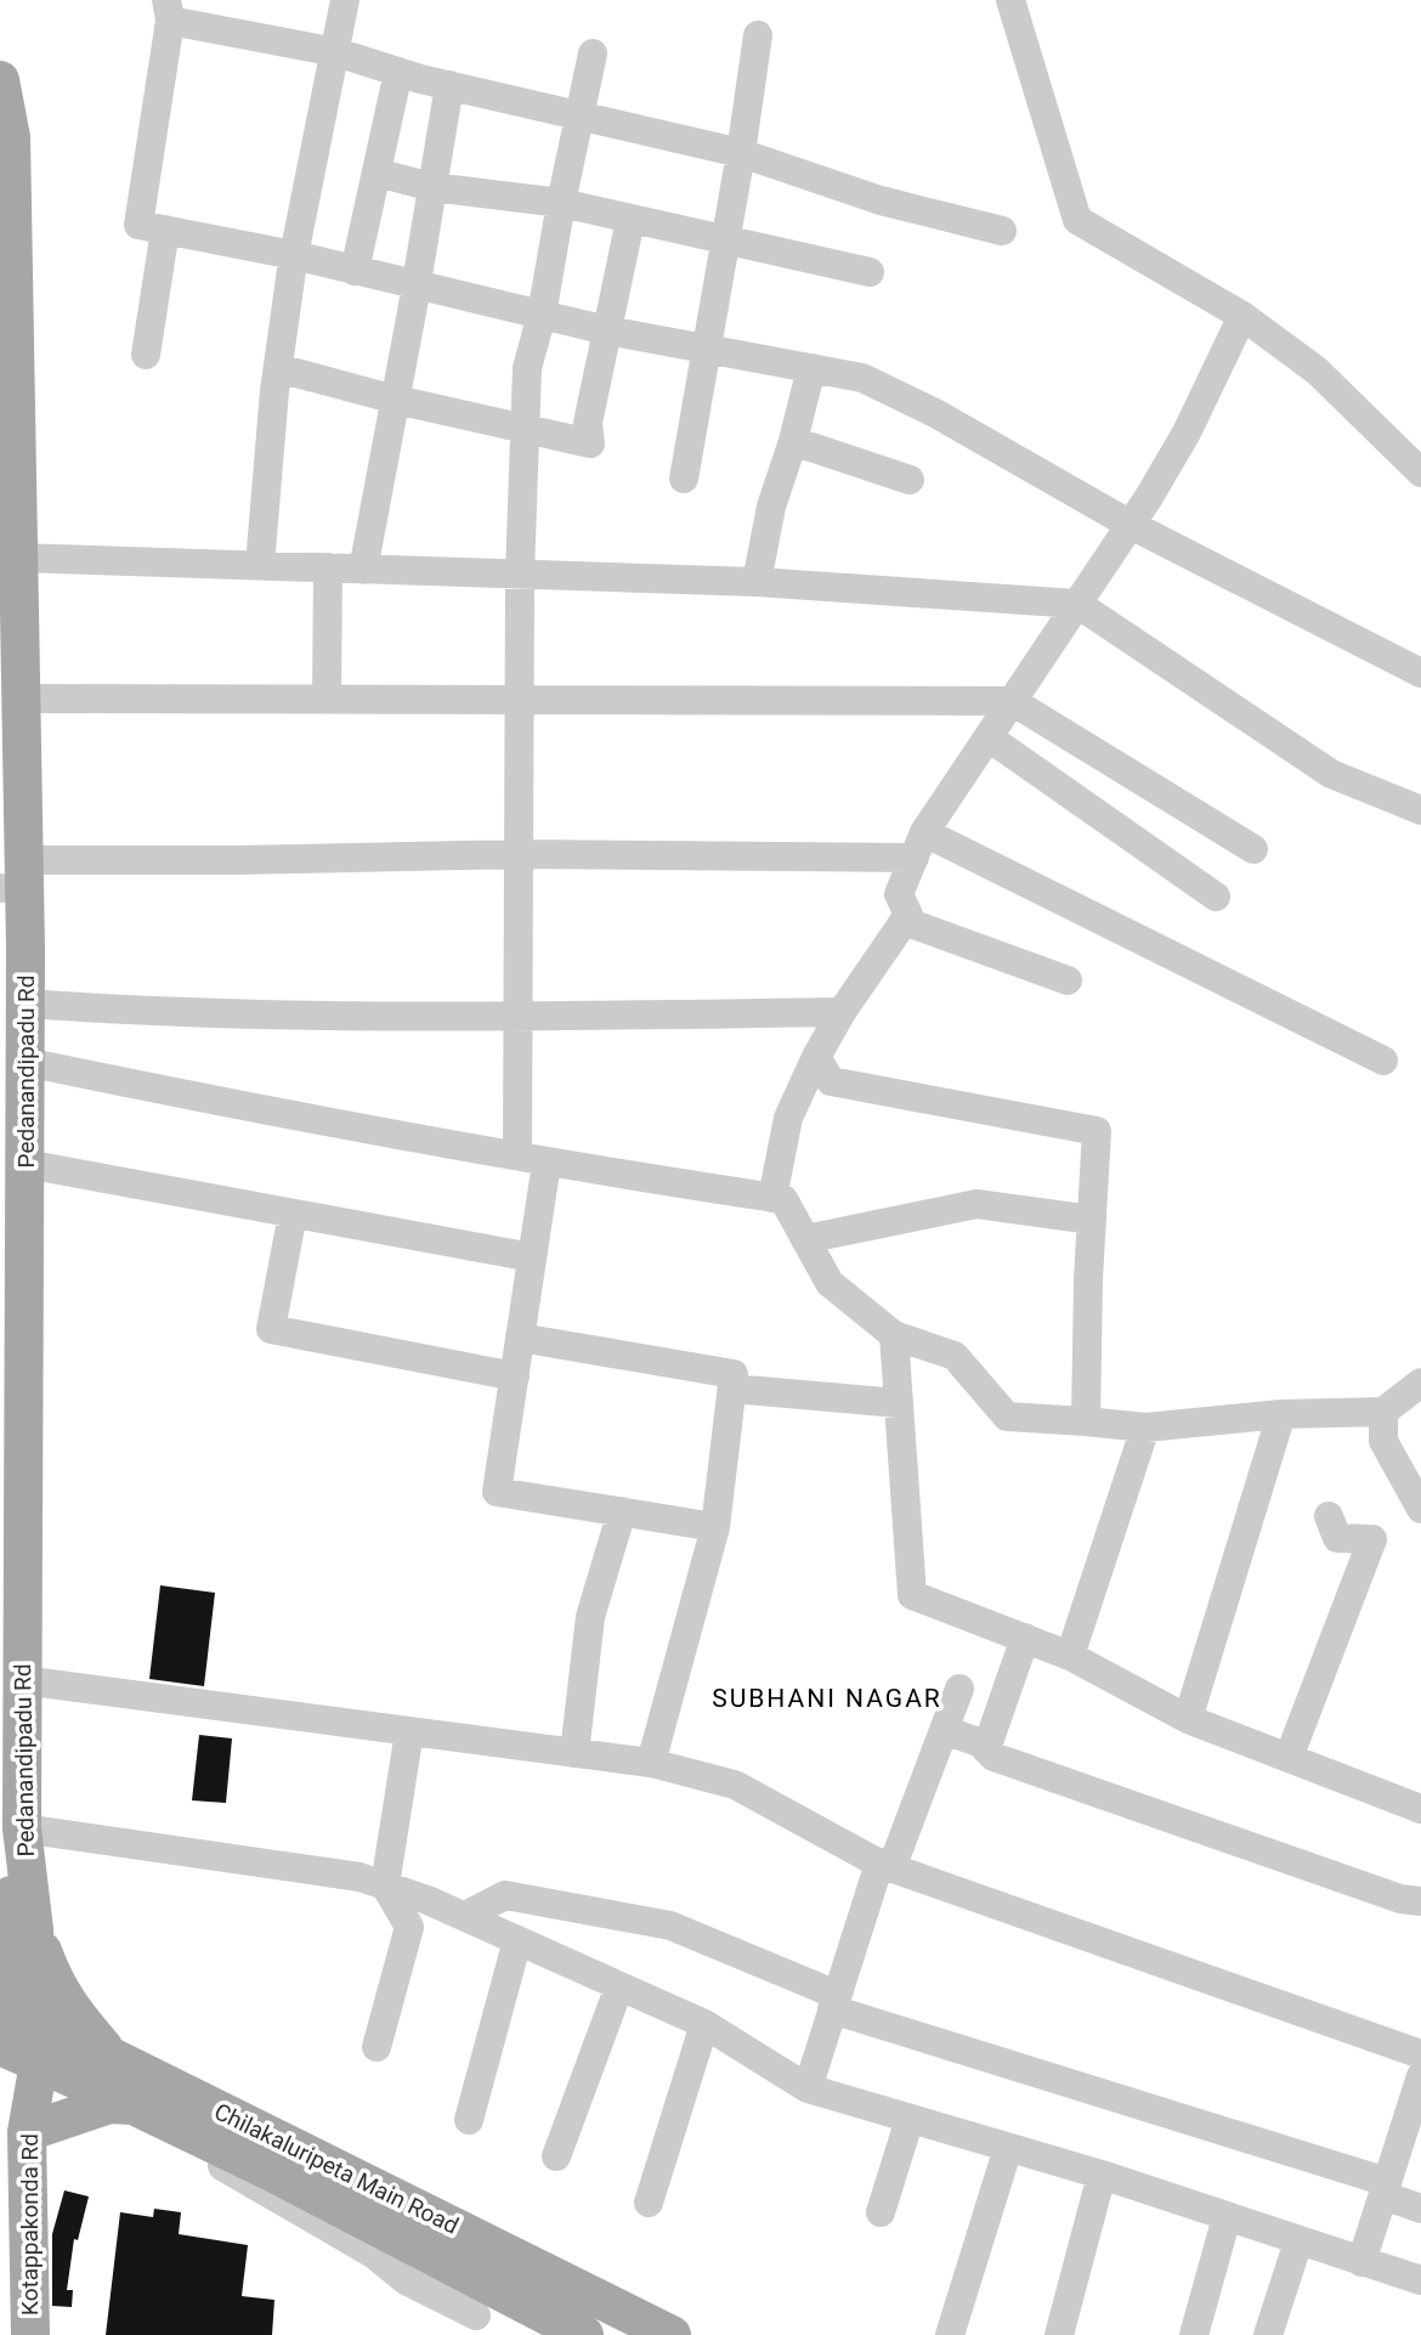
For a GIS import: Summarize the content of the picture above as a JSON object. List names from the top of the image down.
{
  "streets": {
    "main road": ["Pedanandipadu Rd", "Chilakaluripeta Main Road", "Kotappakonda Rd"]
  },
  "crossings": [
    ["Pedanandipadu Rd", "Chilakaluripeta Main Road"],
    ["Pedanandipadu Rd", "Kotappakonda Rd"],
    ["Chilakaluripeta Main Road", "Kotappakonda Rd"]
  ],
  "districts": ["SUBHANI NAGAR"]
}
